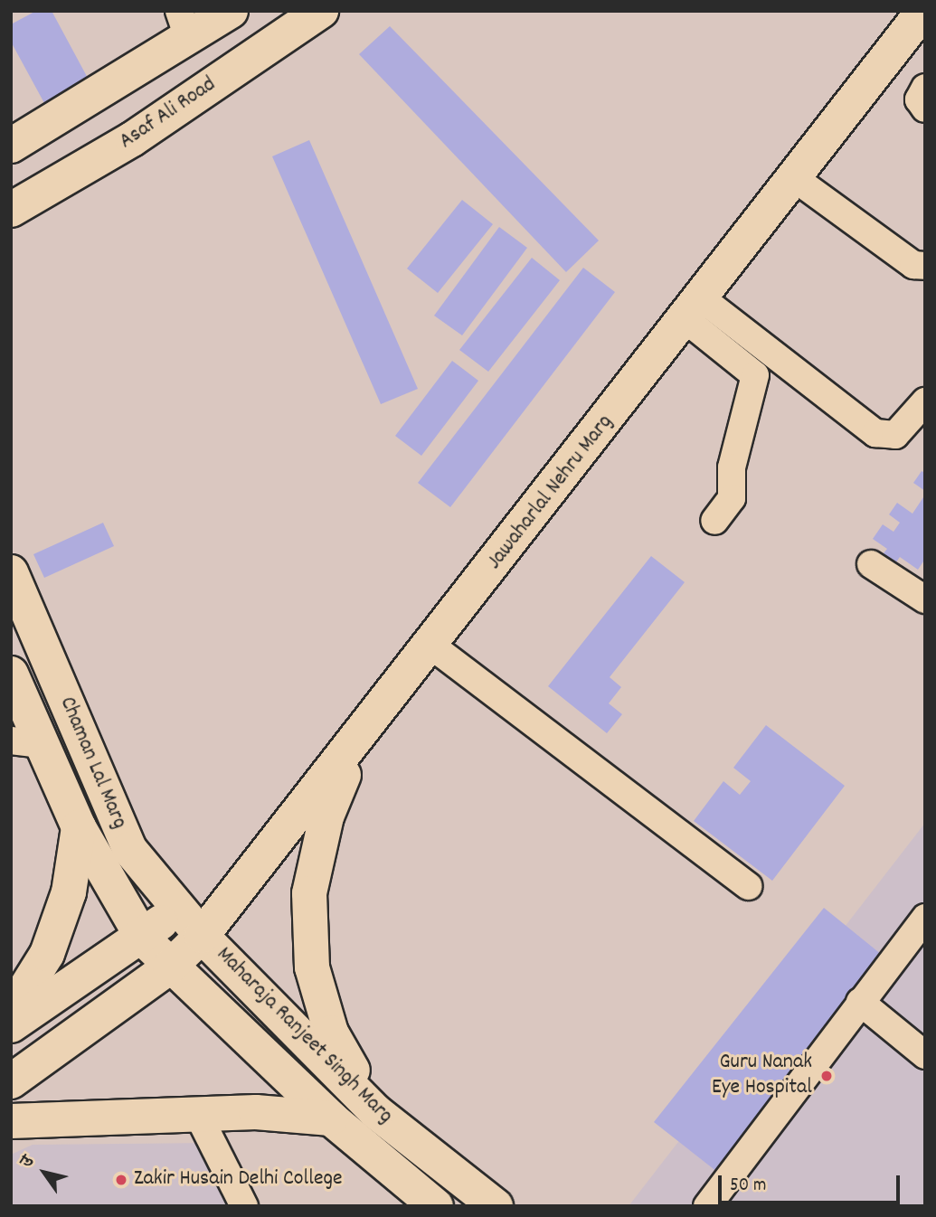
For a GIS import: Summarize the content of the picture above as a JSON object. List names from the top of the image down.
{
  "streets": {
    "main road": [
      "Asaf Ali Road",
      "Jawaharlal Nehru Marg",
      "Chaman Lal Marg",
      "Maharaja Ranjeet Singh Marg"
    ]
  },
  "crossings": [
    ["Jawaharlal Nehru Marg", "Chaman Lal Marg"],
    ["Jawaharlal Nehru Marg", "Maharaja Ranjeet Singh Marg"],
    ["Chaman Lal Marg", "Maharaja Ranjeet Singh Marg"]
  ],
  "places": ["Guru Nanak Eye Hospital", "Zakir Husain Delhi College"],
  "scale_bar": "50 m",
  "north": "top left"
}
